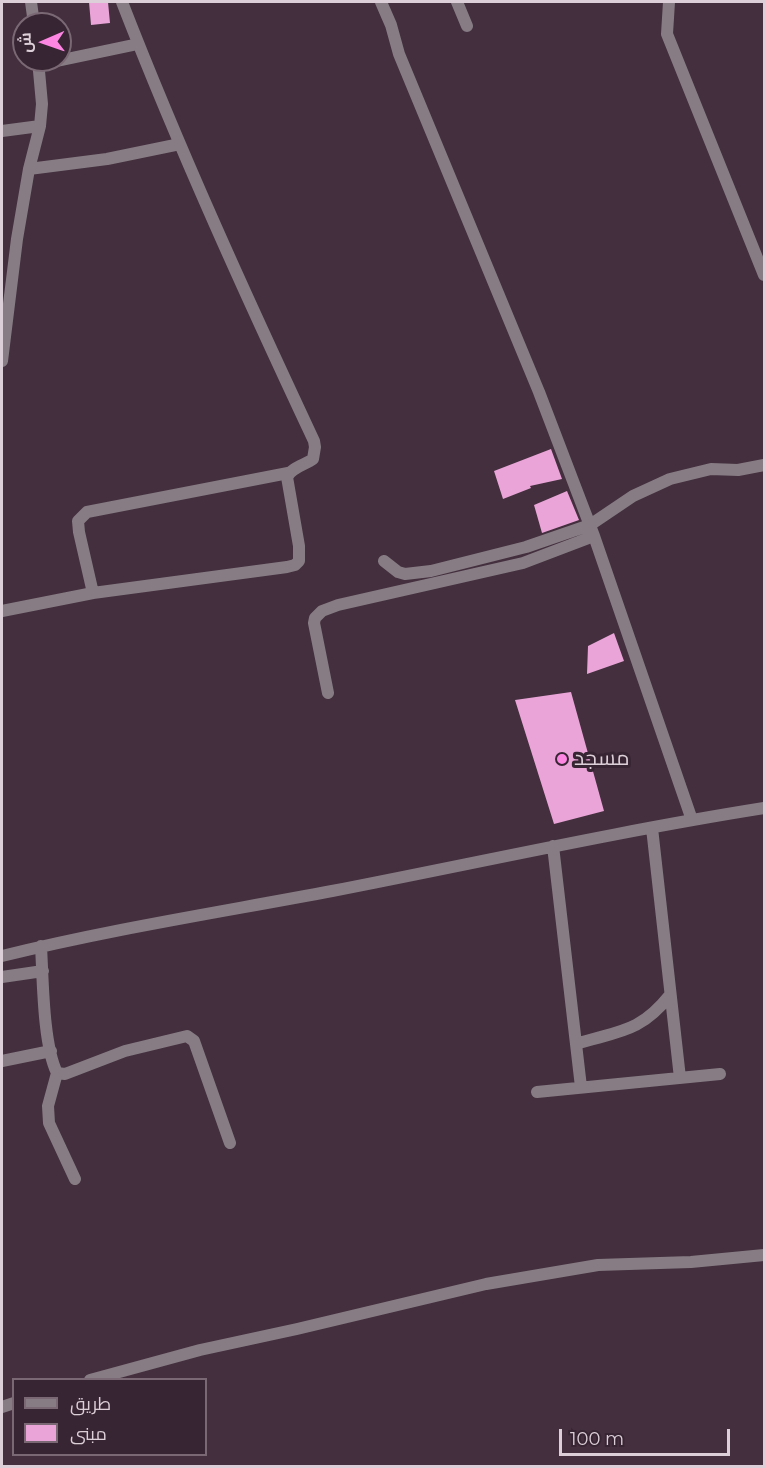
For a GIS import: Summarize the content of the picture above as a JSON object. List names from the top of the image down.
{
  "places": ["مسجد"],
  "legend": ["طريق", "مبنى"],
  "scale_bar": "100 m",
  "north": "left"
}
